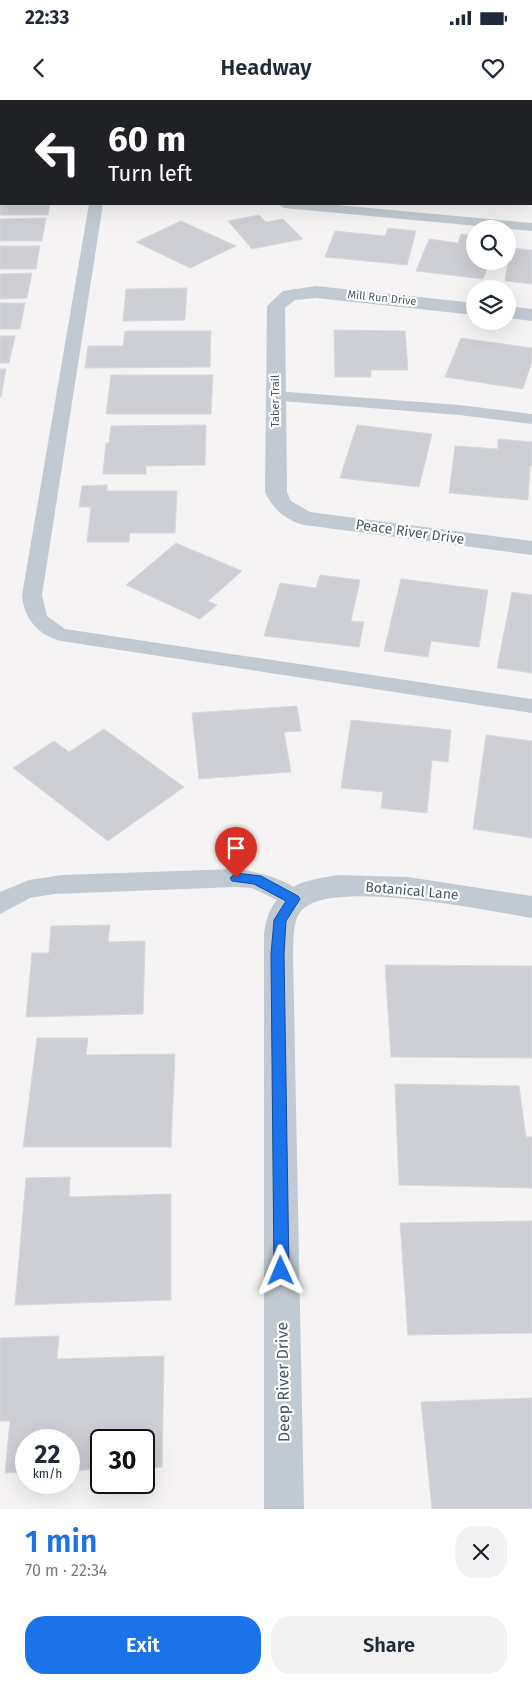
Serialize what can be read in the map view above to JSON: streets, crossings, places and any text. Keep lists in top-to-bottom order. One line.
{"streets":{"street":["Mill Run Drive","Taber Trail","Peace River Drive","Botanical Lane","Deep River Drive"]},"crossings":[["Mill Run Drive","Taber Trail"],["Taber Trail","Peace River Drive"],["Botanical Lane","Deep River Drive"]],"page":{"status":"22:33","header":"Headway","turn":["60 m","Turn left"],"speed":"22 km/h","limit":"30","heading":["1 min","70 m · 22:34"],"buttons":["Exit","Share"]}}
